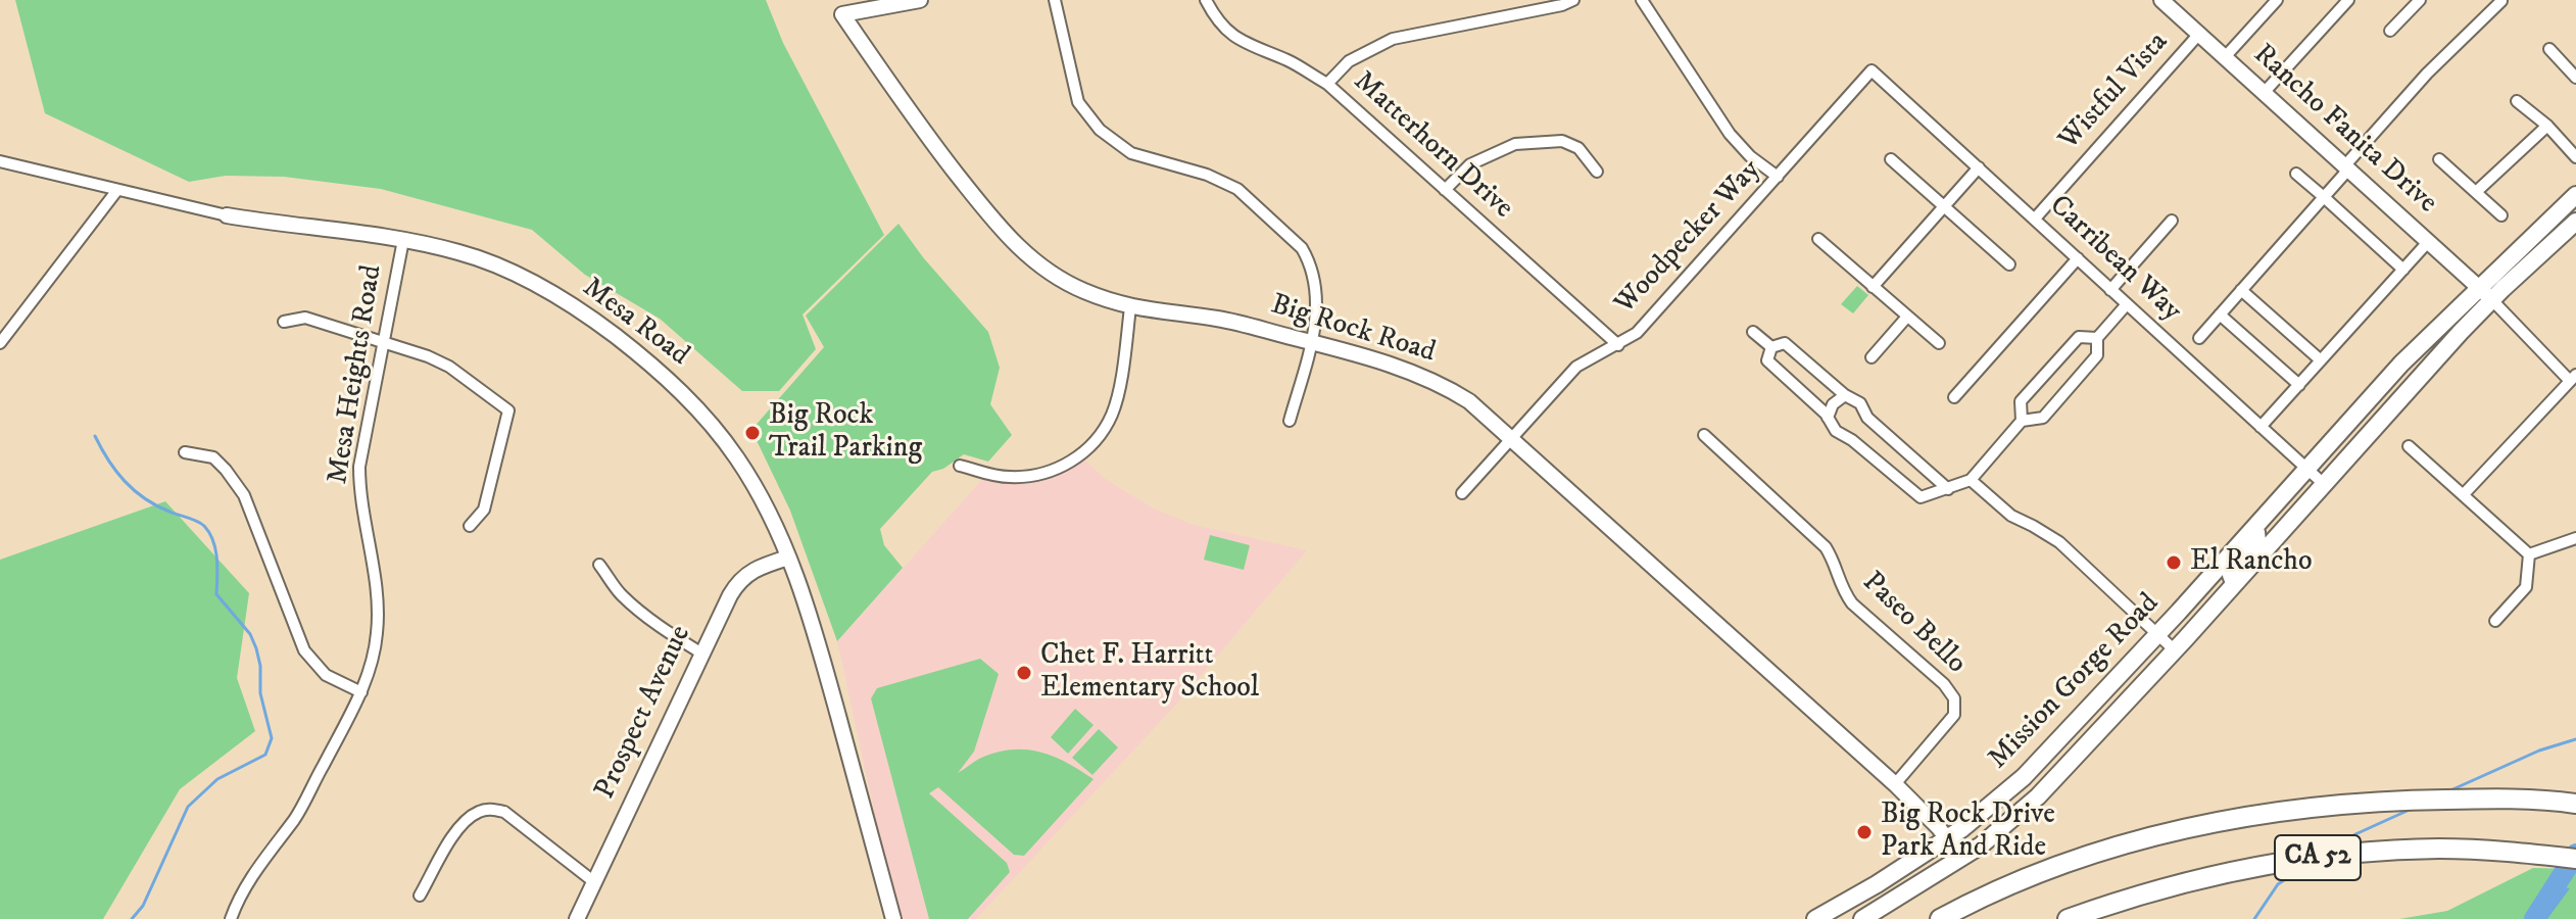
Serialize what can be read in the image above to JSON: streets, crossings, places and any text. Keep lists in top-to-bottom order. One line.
{"streets":{"highway":["CA 52"],"main road":["Mission Gorge Road"],"street":["Wistful Vista","Rancho Fanita Drive","Matterhorn Drive","Woodpecker Way","Carribean Way","Mesa Road","Big Rock Road","Mesa Heights Road","Paseo Bello","Prospect Avenue"]},"crossings":[["Wistful Vista","Rancho Fanita Drive"],["Wistful Vista","Carribean Way"],["Rancho Fanita Drive","Mission Gorge Road"],["Matterhorn Drive","Woodpecker Way"],["Woodpecker Way","Carribean Way"],["Woodpecker Way","Big Rock Road"],["Carribean Way","Mission Gorge Road"],["Mesa Road","Mesa Heights Road"],["Mesa Road","Prospect Avenue"],["Big Rock Road","Paseo Bello"],["Big Rock Road","Mission Gorge Road"]],"places":["Big Rock Trail Parking","El Rancho","Chet F. Harritt Elementary School","Big Rock Drive Park And Ride"]}
